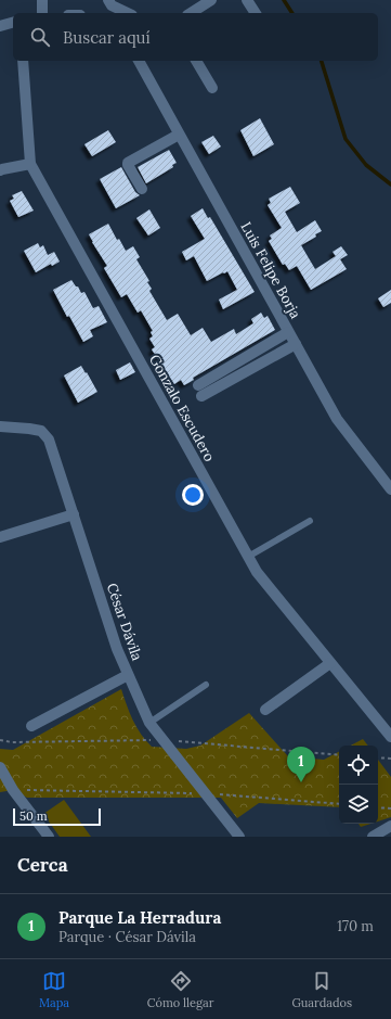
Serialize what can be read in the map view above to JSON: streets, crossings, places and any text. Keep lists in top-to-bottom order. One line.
{"streets":{"street":["Luis Felipe Borja","Gonzalo Escudero","César Dávila"]},"scale_bar":"50 m","page":{"search":"Buscar aquí","pins":"1","scale":"50 m","heading":"Cerca","list":[{"mark":"1","name":"Parque La Herradura","note":"Parque · César Dávila","value":"170 m"}],"nav":["Mapa","Cómo llegar","Guardados"]}}
